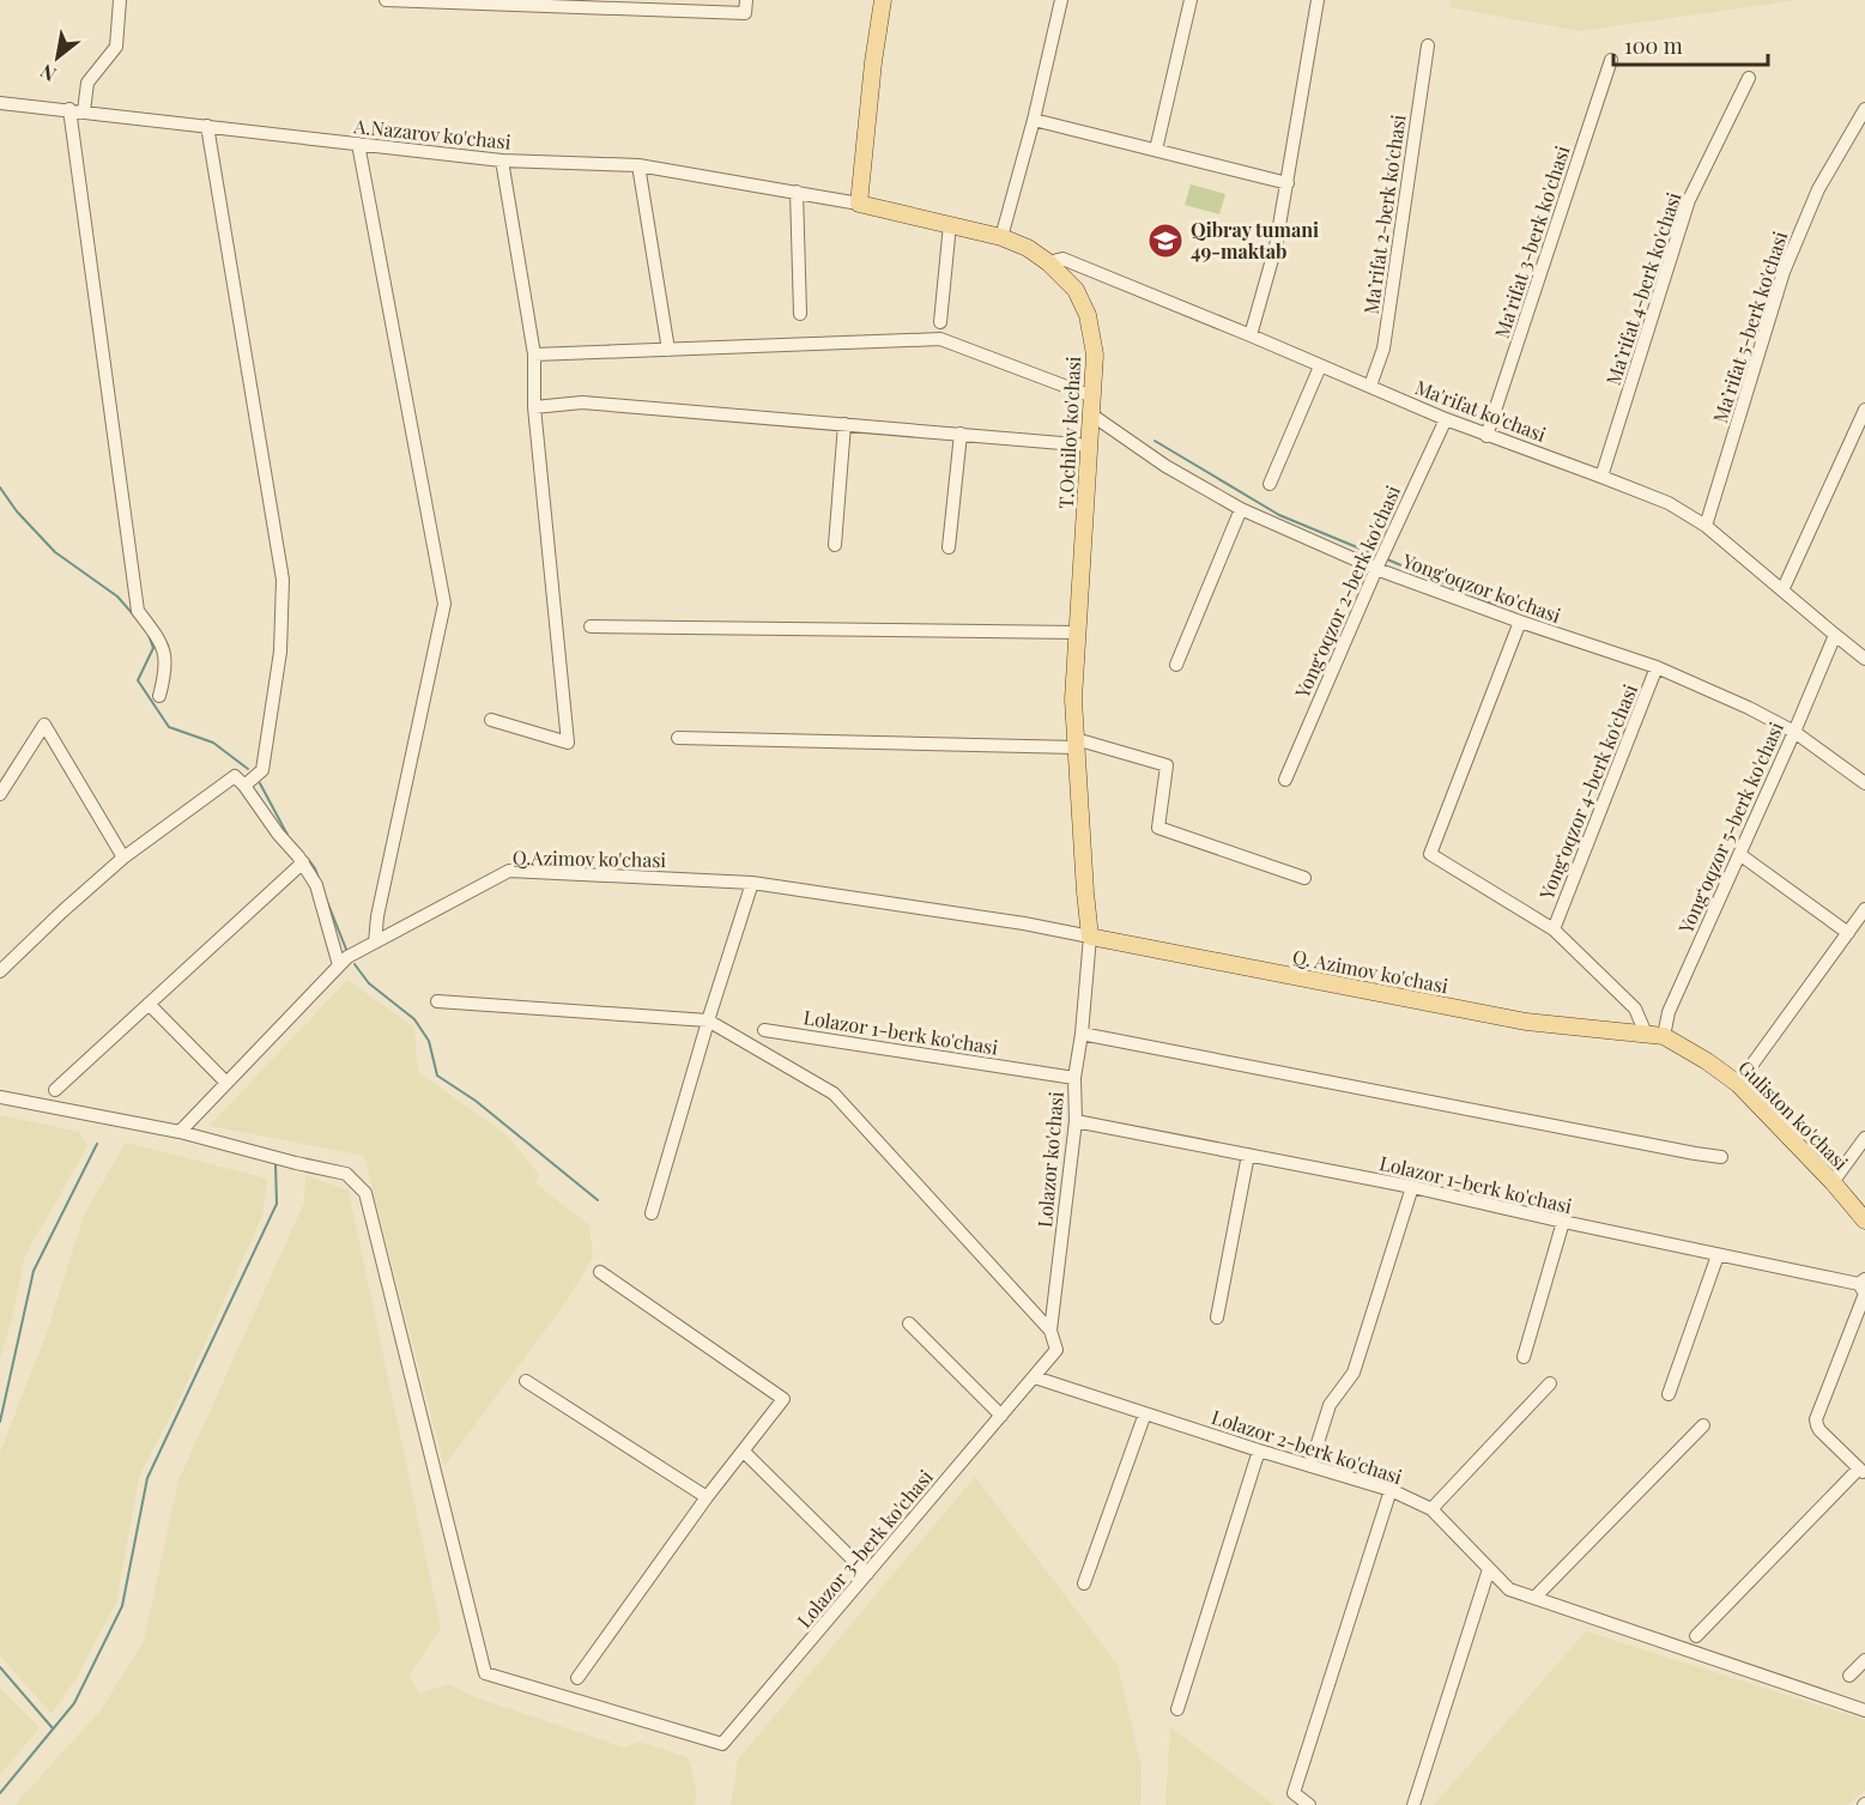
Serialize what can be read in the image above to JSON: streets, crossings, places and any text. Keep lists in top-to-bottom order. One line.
{"streets":{"main road":["T.Ochilov ko'chasi","Q. Azimov ko'chasi","Guliston ko'chasi"],"street":["A.Nazarov ko'chasi","Ma’rifat 2-berk ko'chasi","Ma’rifat 3-berk ko'chasi","Ma’rifat 4-berk ko'chasi","Ma’rifat 5-berk ko'chasi","Ma'rifat ko'chasi","Yong'oqzor ko'chasi","Yong‘oqzor 2-berk ko'chasi","Yong‘oqzor 4-berk ko'chasi","Yong‘oqzor 5-berk ko'chasi","Q.Azimov ko'chasi","Lolazor 1-berk ko'chasi","Lolazor ko'chasi","Lolazor 2-berk ko'chasi","Lolazor 3-berk ko'chasi"]},"crossings":[["A.Nazarov ko'chasi","T.Ochilov ko'chasi"],["Ma’rifat 2-berk ko'chasi","Ma'rifat ko'chasi"],["Ma’rifat 3-berk ko'chasi","Ma'rifat ko'chasi"],["Ma’rifat 4-berk ko'chasi","Ma'rifat ko'chasi"],["Ma’rifat 5-berk ko'chasi","Ma'rifat ko'chasi"],["Ma'rifat ko'chasi","T.Ochilov ko'chasi"],["Ma'rifat ko'chasi","Yong‘oqzor 2-berk ko'chasi"],["Ma'rifat ko'chasi","Yong‘oqzor 5-berk ko'chasi"],["T.Ochilov ko'chasi","Yong'oqzor ko'chasi"],["T.Ochilov ko'chasi","Q.Azimov ko'chasi"],["T.Ochilov ko'chasi","Q. Azimov ko'chasi"],["T.Ochilov ko'chasi","Lolazor ko'chasi"],["Yong'oqzor ko'chasi","Yong‘oqzor 2-berk ko'chasi"],["Yong'oqzor ko'chasi","Yong‘oqzor 4-berk ko'chasi"],["Yong'oqzor ko'chasi","Yong‘oqzor 5-berk ko'chasi"],["Yong‘oqzor 5-berk ko'chasi","Guliston ko'chasi"],["Q.Azimov ko'chasi","Q. Azimov ko'chasi"],["Q.Azimov ko'chasi","Lolazor ko'chasi"],["Q.Azimov ko'chasi","Lolazor 3-berk ko'chasi"],["Q. Azimov ko'chasi","Guliston ko'chasi"],["Q. Azimov ko'chasi","Lolazor ko'chasi"],["Lolazor 1-berk ko'chasi","Lolazor ko'chasi"],["Lolazor ko'chasi","Lolazor 2-berk ko'chasi"],["Lolazor ko'chasi","Lolazor 3-berk ko'chasi"],["Lolazor 2-berk ko'chasi","Lolazor 3-berk ko'chasi"]],"places":{"school or university":["Qibray tumani 49-maktab"]},"scale_bar":"100 m","north":"bottom left"}
